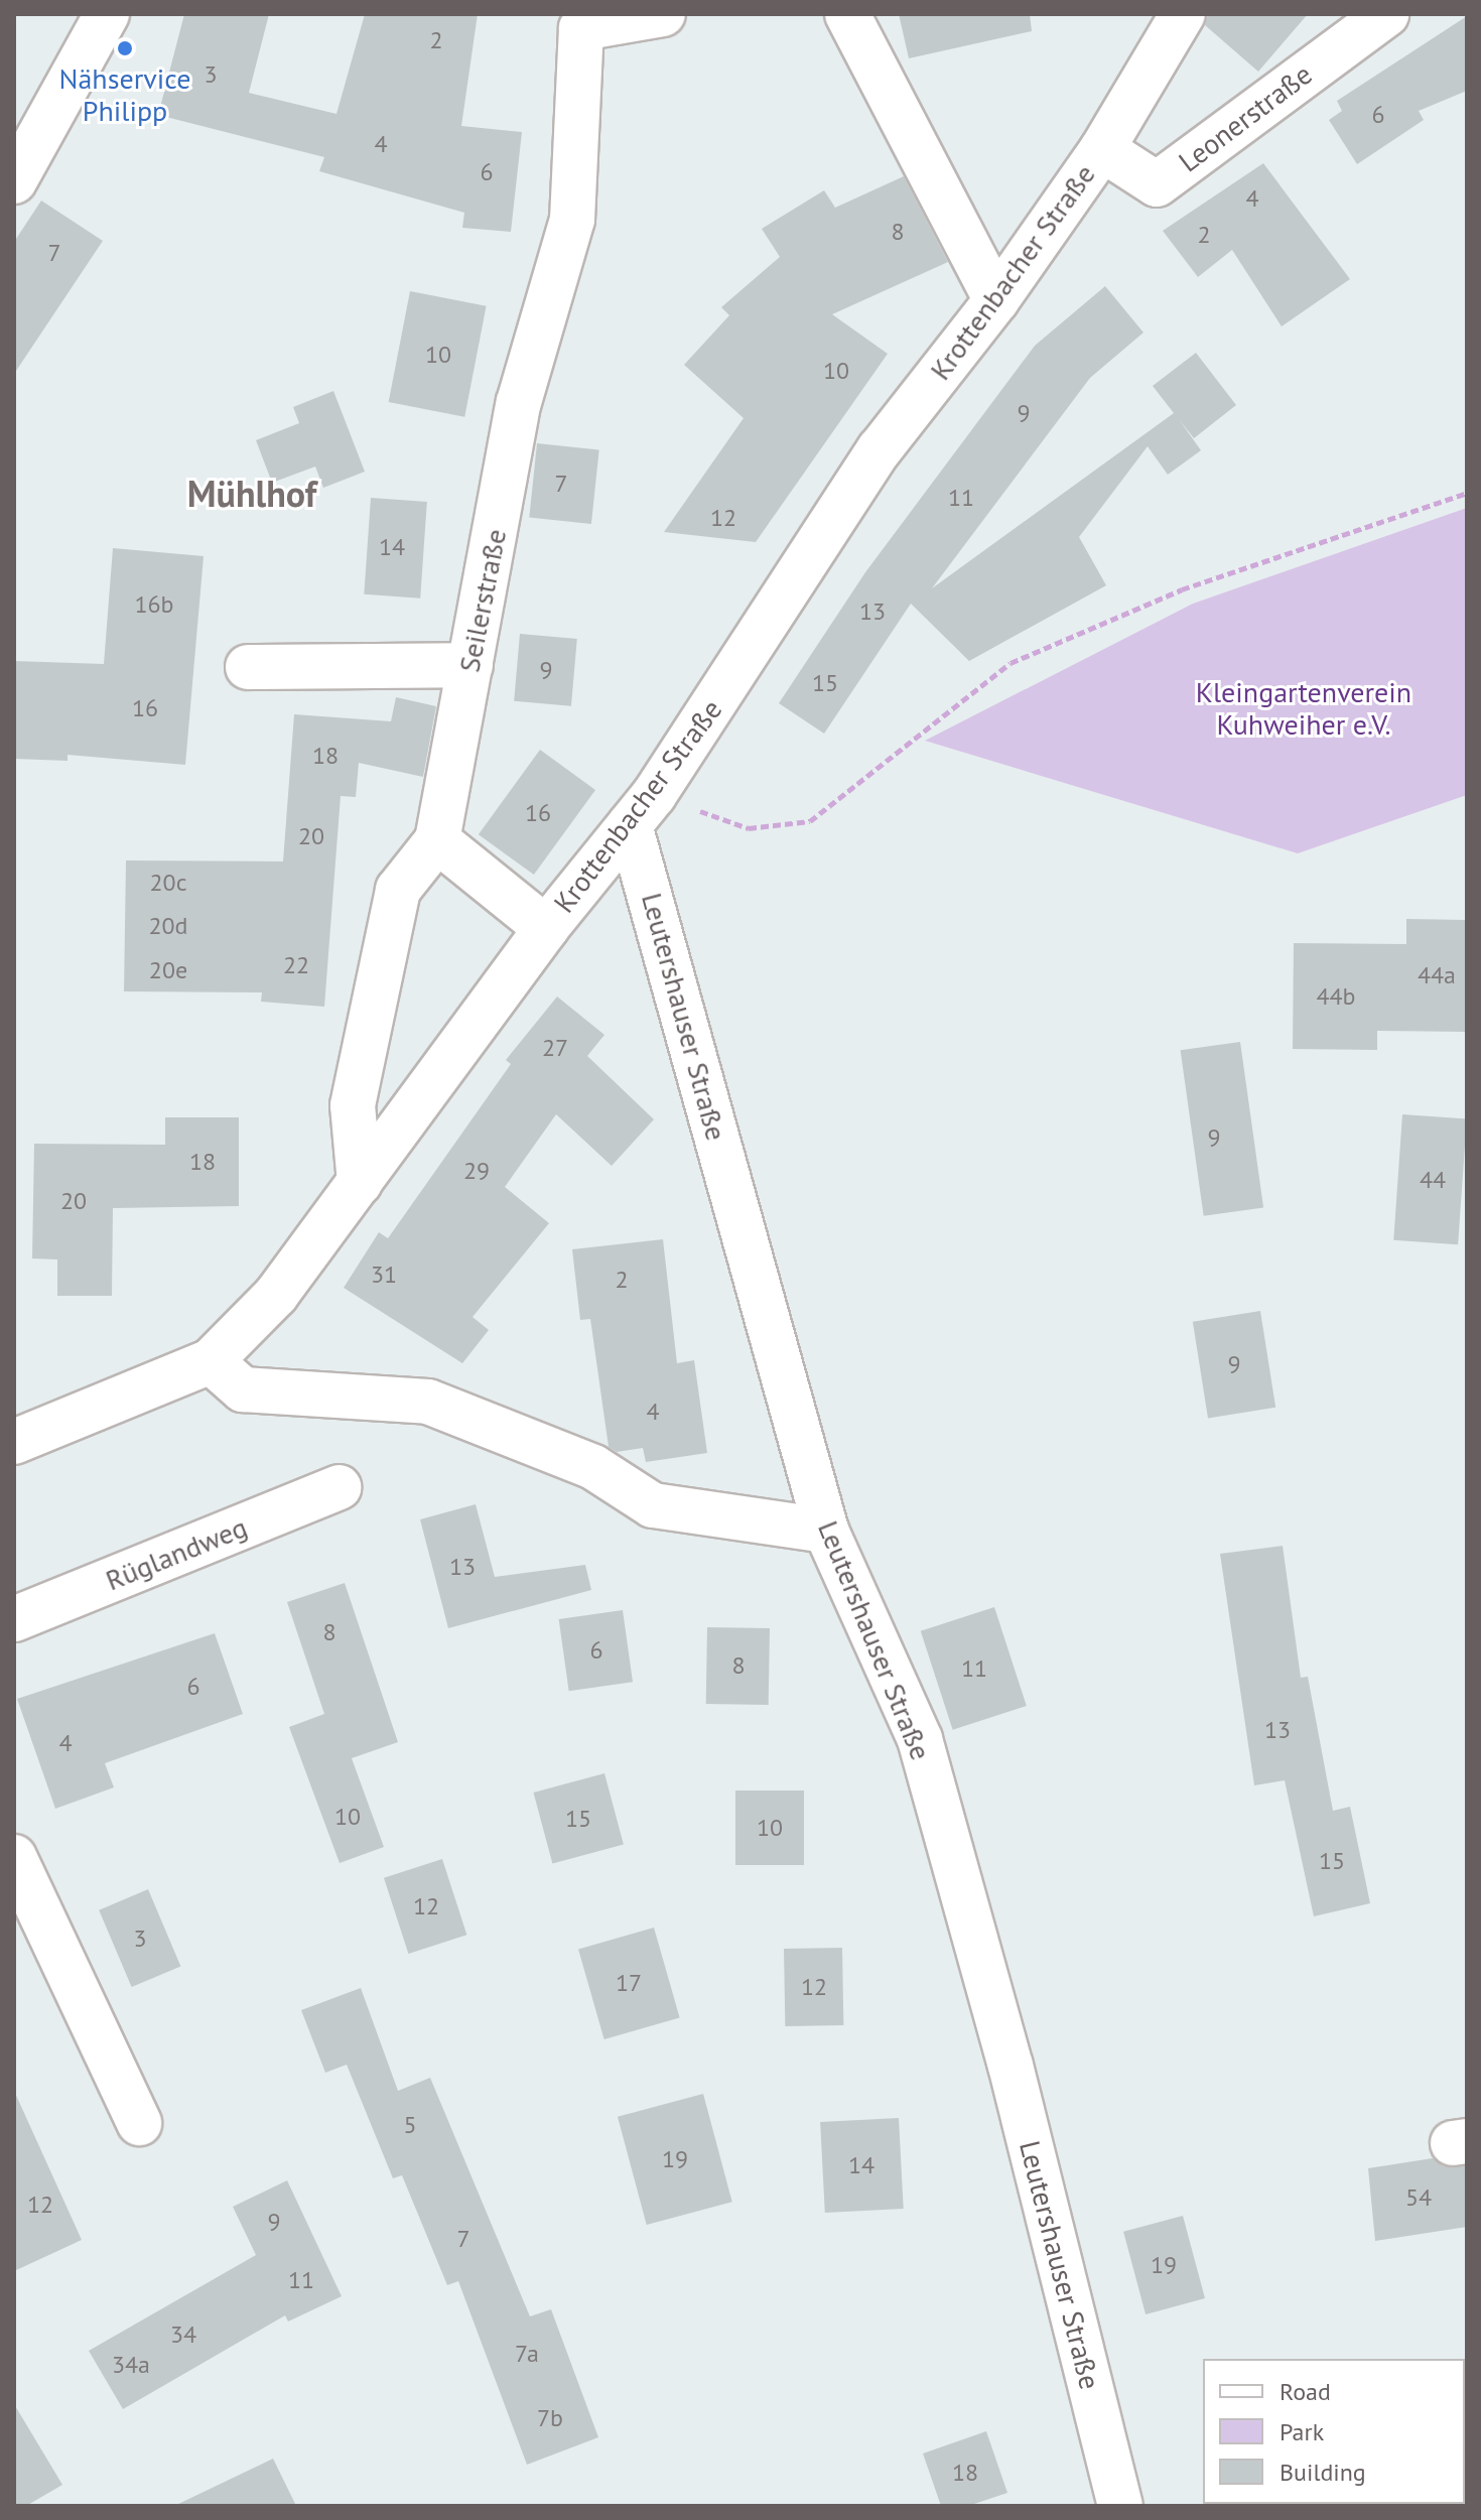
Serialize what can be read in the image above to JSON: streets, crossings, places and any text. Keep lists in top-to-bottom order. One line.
{"streets":{"street":["Leonerstraße","Krottenbacher Straße","Seilerstraße","Leutershauser Straße","Rüglandweg"]},"crossings":[["Leonerstraße","Krottenbacher Straße"],["Krottenbacher Straße","Seilerstraße"],["Krottenbacher Straße","Leutershauser Straße"]],"districts":["Mühlhof"],"parks":["Kleingartenverein Kuhweiher e.V."],"places":["Nähservice Philipp"],"house_numbers":["2","3","6","4","6","4","8","2","7","10","10","9","7","11","12","14","16b","13","9","15","16","18","16","20","20c","20d","22","20e","44a","44b","27","9","18","29","44","20","31","2","9","4","13","8","6","8","11","6","13","4","10","15","10","15","12","3","17","12","5","19","14","54","12","9","7","19","11","34","7a","34a","7b","18"],"legend":["Road","Park","Building"]}
